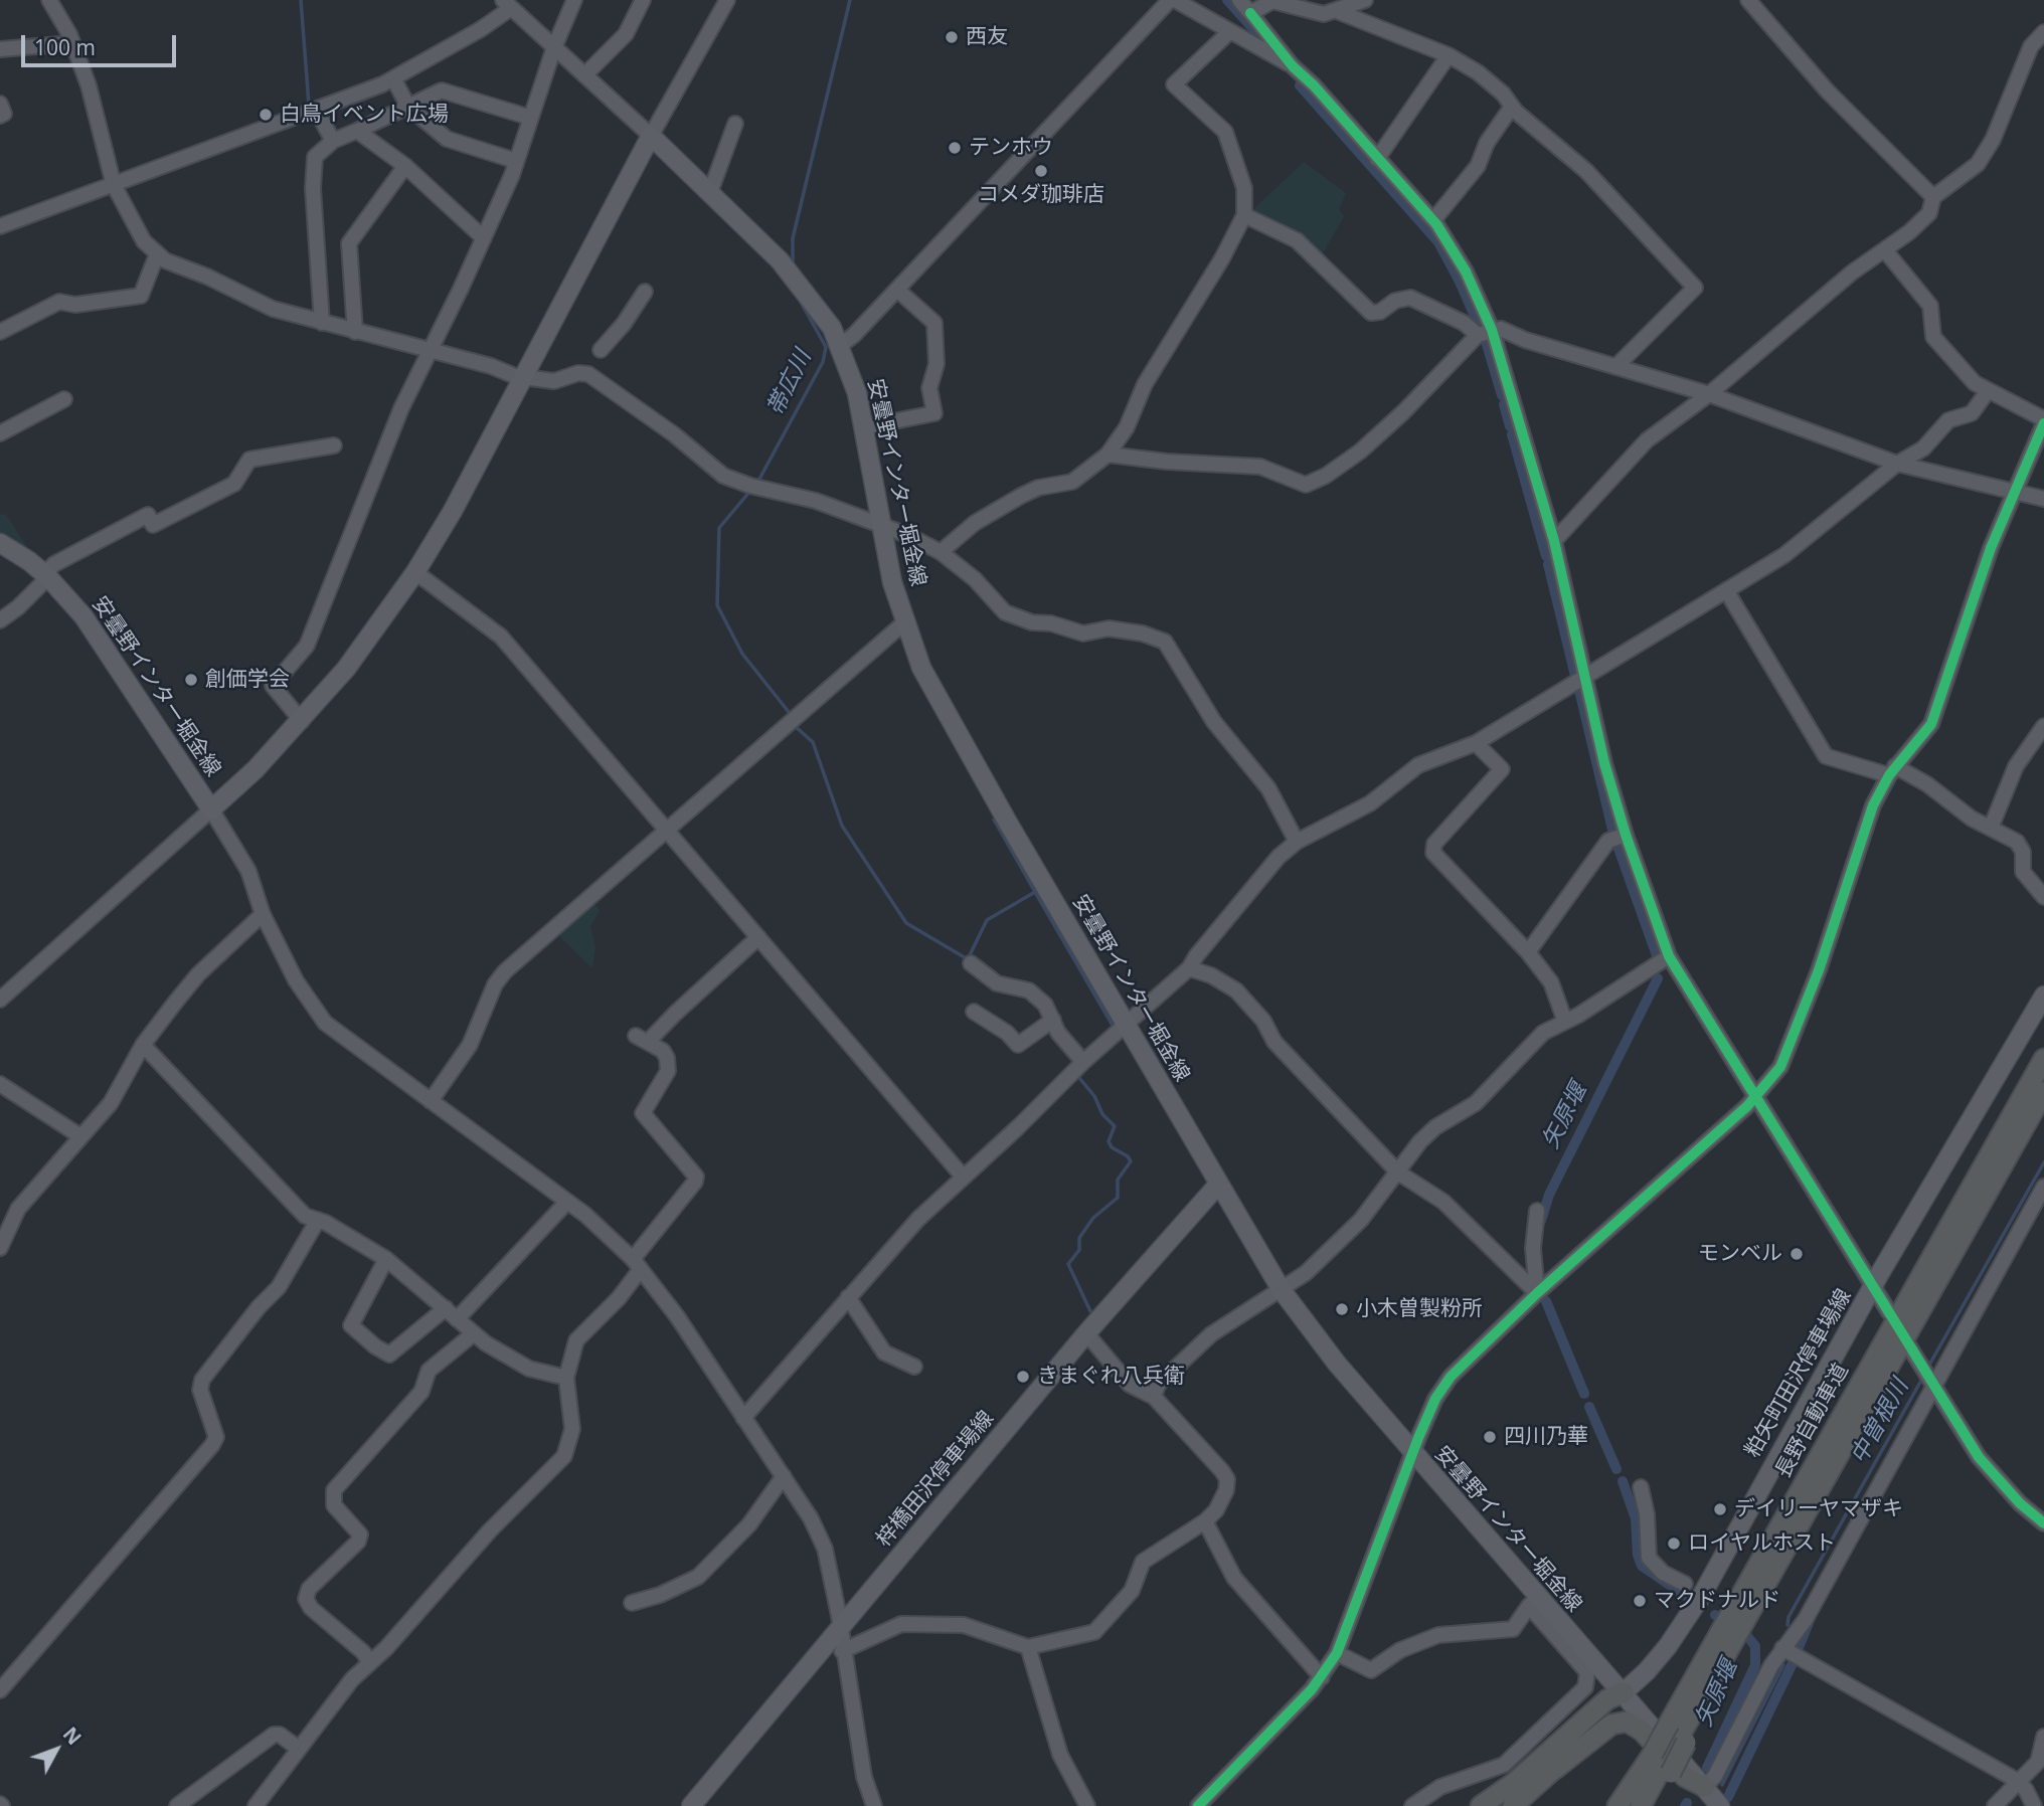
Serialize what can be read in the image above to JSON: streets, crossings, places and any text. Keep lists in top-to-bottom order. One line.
{"streets":{"highway":["長野自動車道"],"main road":["安曇野インター堀金線","粕矢町田沢停車場線","梓橋田沢停車場線"]},"crossings":[["安曇野インター堀金線","粕矢町田沢停車場線"],["安曇野インター堀金線","梓橋田沢停車場線"]],"water":["帯広川","矢原堰","中曽根川"],"places":["西友","白鳥イベント広場","テンホウ","コメダ珈琲店","創価学会","モンベル","小木曽製粉所","きまぐれ八兵衛","四川乃華","デイリーヤマザキ","ロイヤルホスト","マクドナルド"],"scale_bar":"100 m","north":"top right"}
